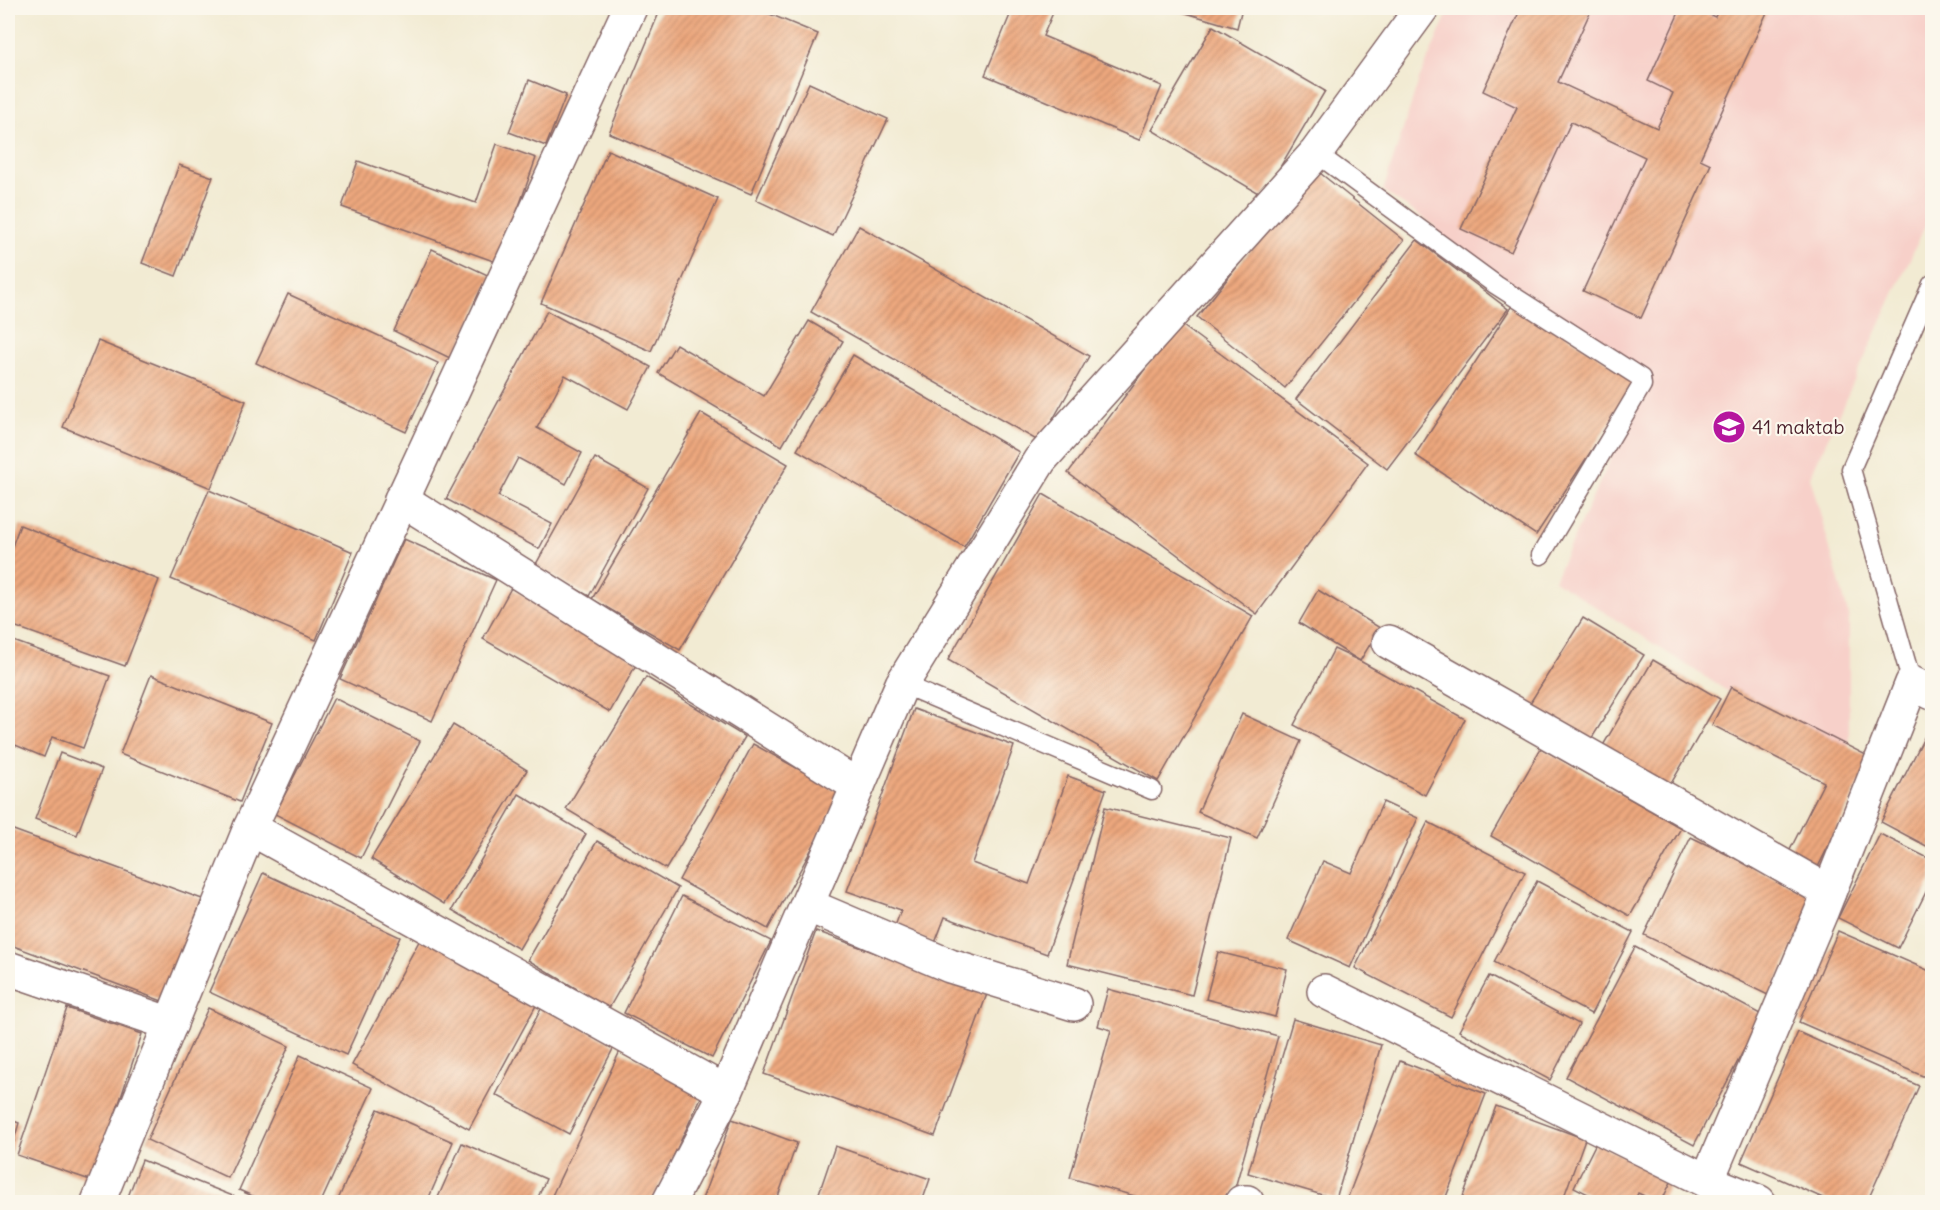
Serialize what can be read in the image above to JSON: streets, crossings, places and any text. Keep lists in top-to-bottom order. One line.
{"places":{"school or university":["41 maktab"]}}
